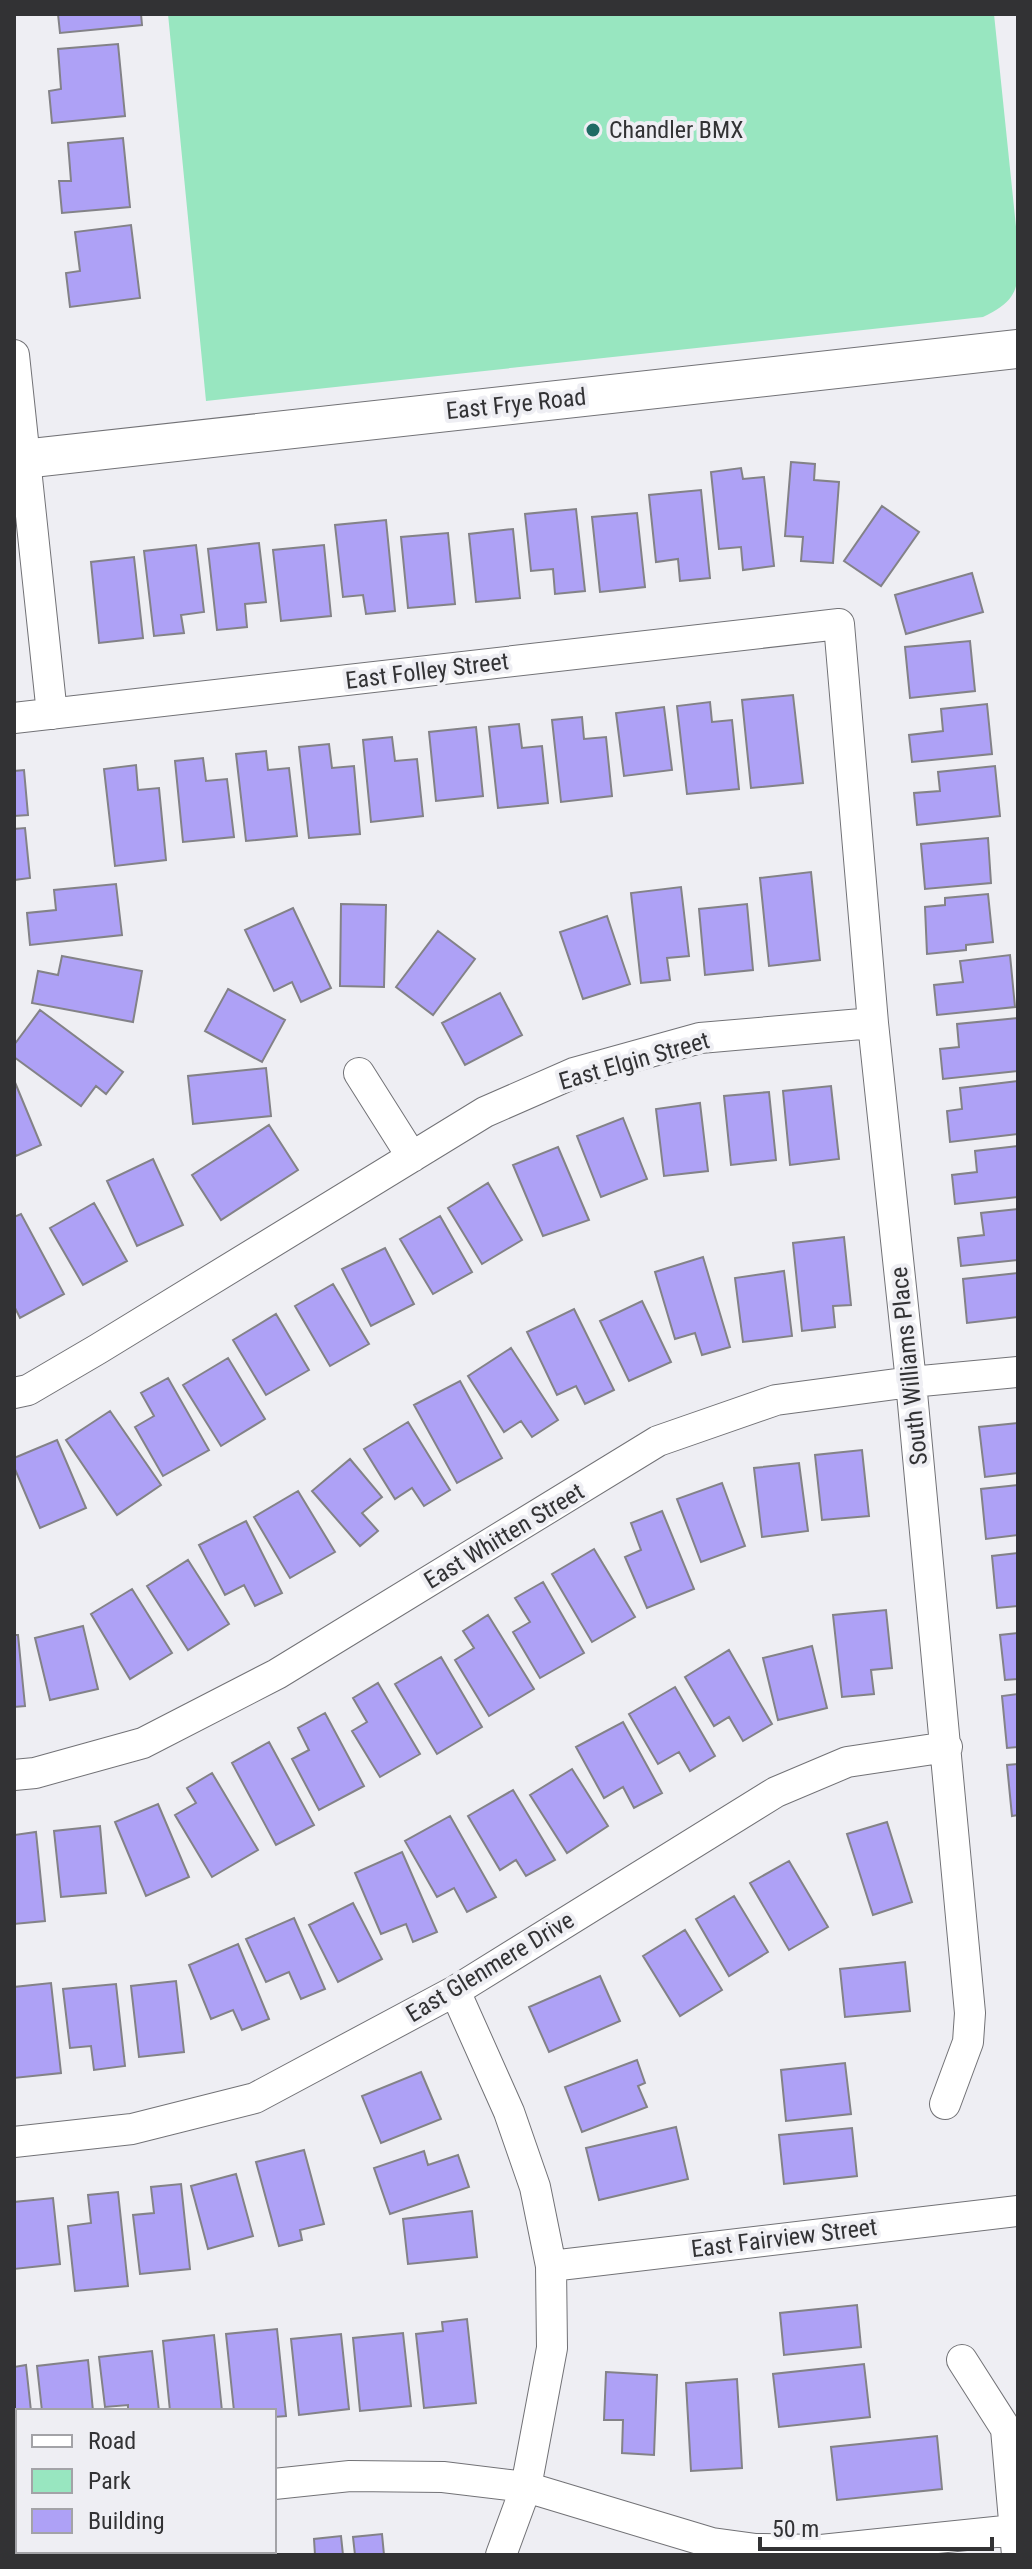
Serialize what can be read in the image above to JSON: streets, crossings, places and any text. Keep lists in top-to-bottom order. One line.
{"streets":{"street":["East Frye Road","East Folley Street","East Elgin Street","South Williams Place","East Whitten Street","East Glenmere Drive","East Fairview Street"]},"crossings":[["East Folley Street","South Williams Place"],["East Elgin Street","South Williams Place"],["South Williams Place","East Whitten Street"],["South Williams Place","East Glenmere Drive"]],"places":["Chandler BMX"],"legend":["Road","Park","Building"],"scale_bar":"50 m"}
